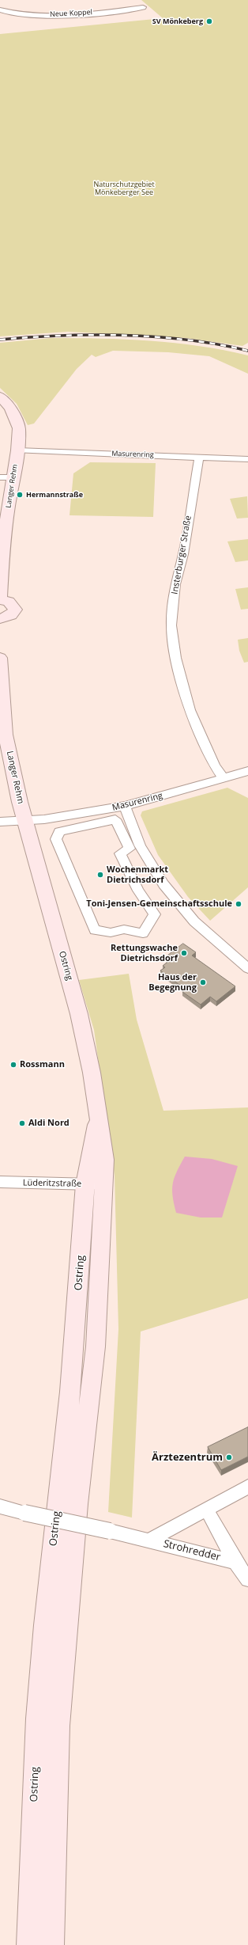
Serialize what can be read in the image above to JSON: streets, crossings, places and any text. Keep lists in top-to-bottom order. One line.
{"streets":{"street":["Neue Koppel","Masurenring","Langer Rehm","Insterburger Straße","Ostring","Lüderitzstraße","Strohredder"]},"crossings":[["Masurenring","Langer Rehm"],["Masurenring","Insterburger Straße"],["Masurenring","Ostring"],["Langer Rehm","Ostring"],["Ostring","Lüderitzstraße"]],"parks":["Naturschutzgebiet Mönkeberger See"],"places":["SV Mönkeberg","Hermannstraße","Wochenmarkt Dietrichsdorf","Toni-Jensen-Gemeinschaftsschule","Rettungswache Dietrichsdorf","Haus der Begegnung","Rossmann","Aldi Nord","Ärztezentrum"]}
